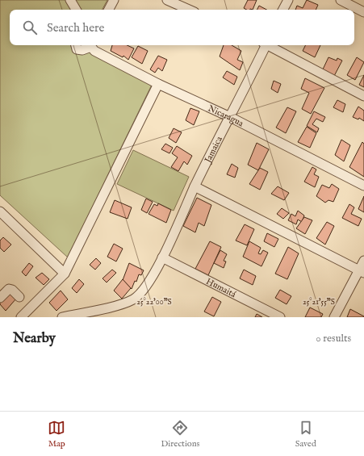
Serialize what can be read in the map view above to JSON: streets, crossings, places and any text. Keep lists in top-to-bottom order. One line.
{"streets":{"street":["Nicaragua","Jamaica","Humaitá"]},"crossings":[["Nicaragua","Jamaica"],["Jamaica","Humaitá"]],"page":{"search":"Search here","heading":["Nearby","0 results"],"nav":["Map","Directions","Saved"]},"coordinates":["25°22'00\"S","25°21'55\"S"]}
